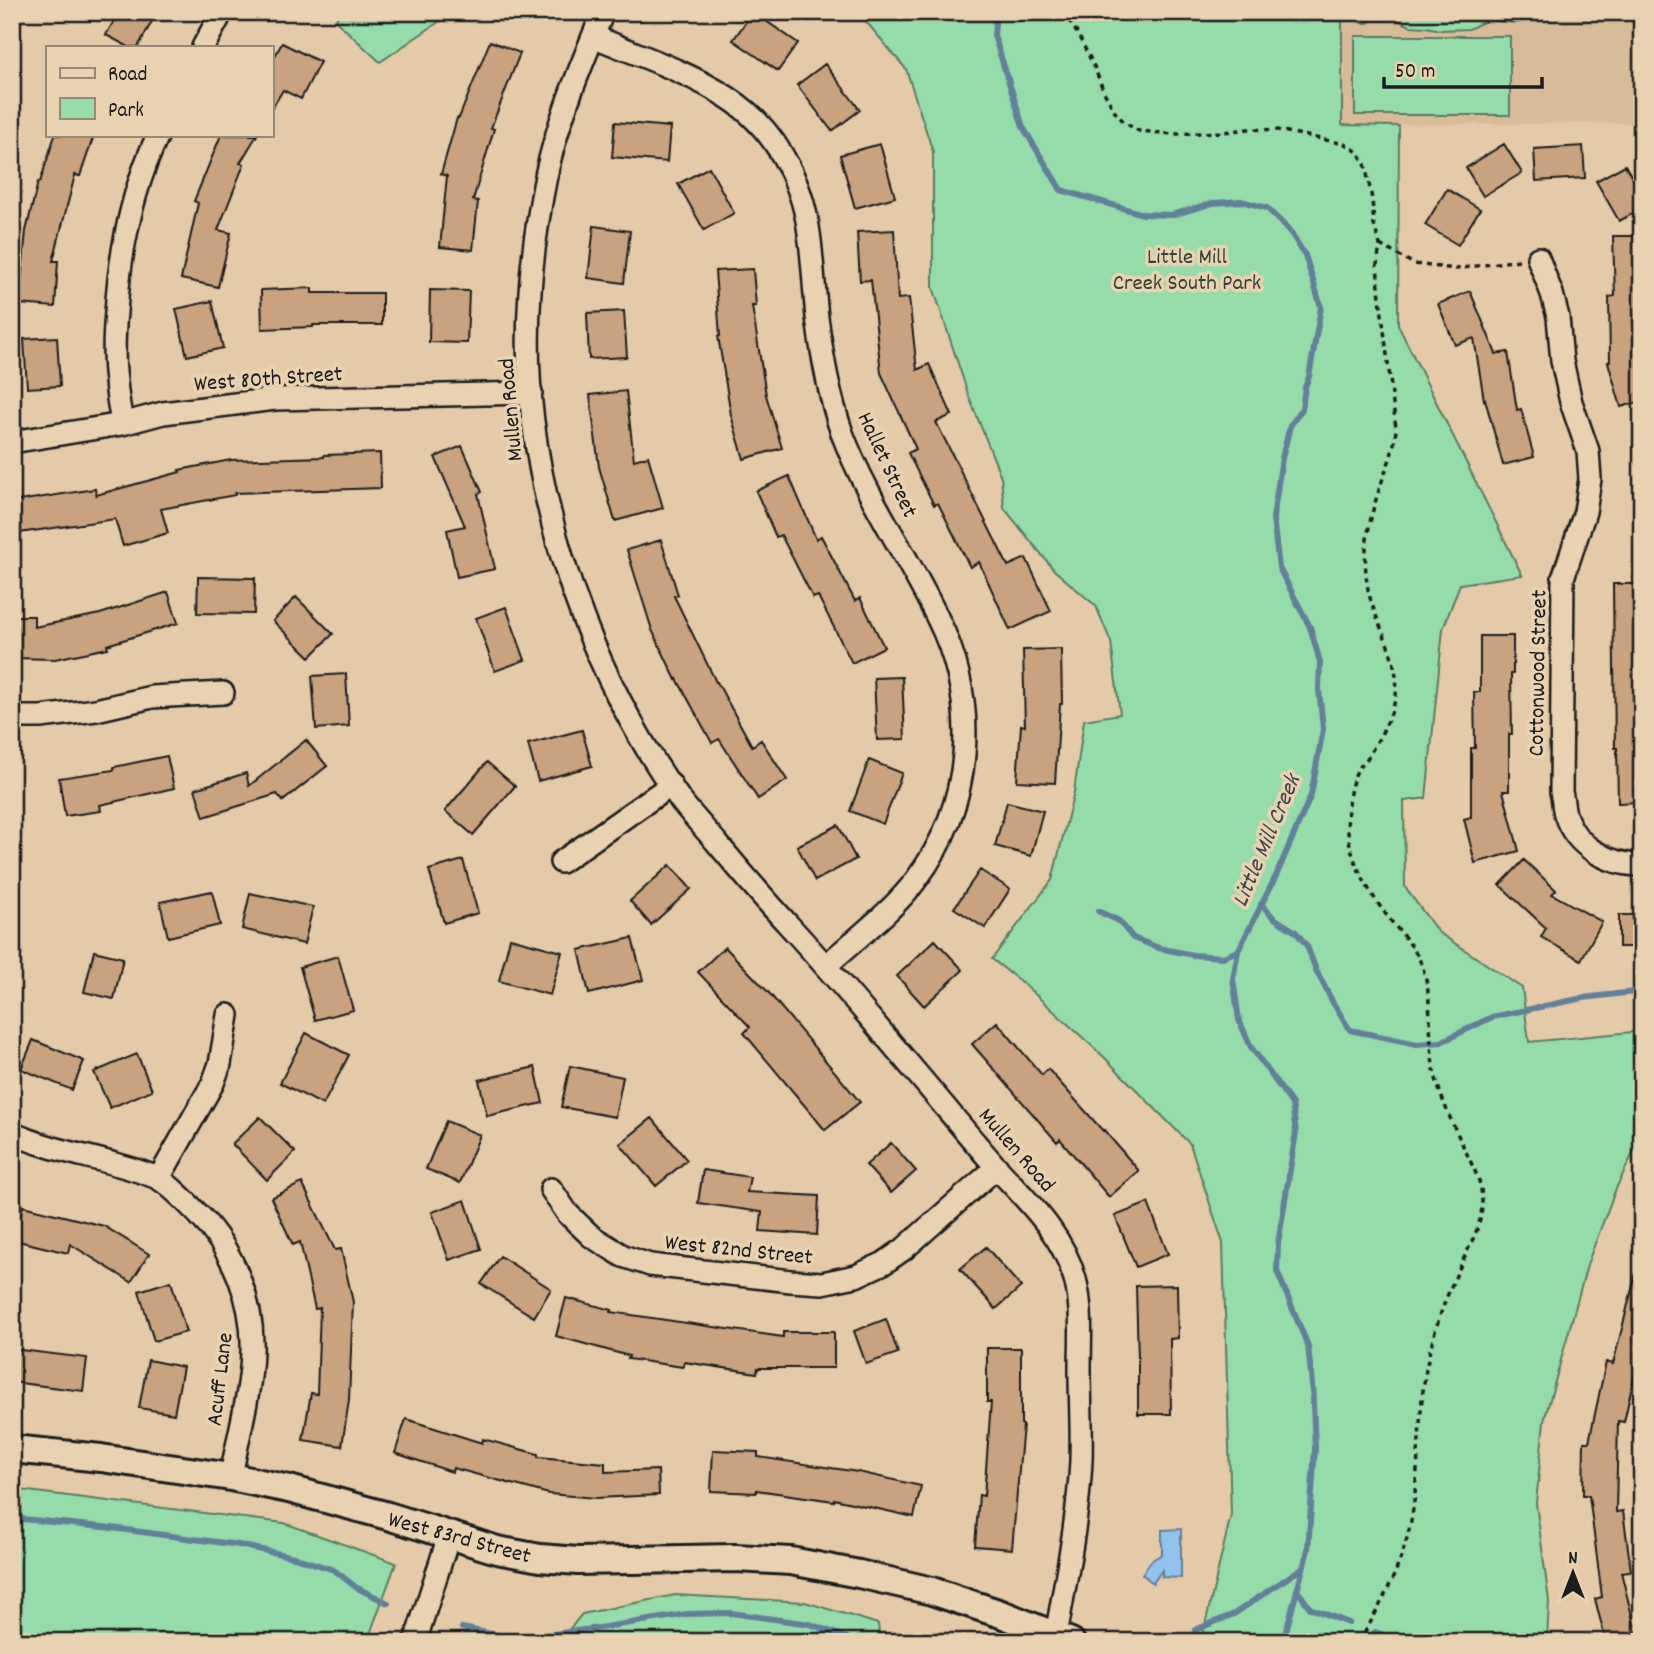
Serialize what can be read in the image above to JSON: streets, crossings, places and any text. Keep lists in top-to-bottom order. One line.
{"streets":{"street":["West 80th Street","Mullen Road","Hallet Street","Cottonwood Street","West 82nd Street","Acuff Lane","West 83rd Street"]},"crossings":[["West 80th Street","Mullen Road"],["Mullen Road","Hallet Street"],["Mullen Road","West 82nd Street"],["Mullen Road","West 83rd Street"],["Acuff Lane","West 83rd Street"]],"water":["Little Mill Creek"],"parks":["Little Mill Creek South Park"],"legend":["Road","Park"],"scale_bar":"50 m","north":"top"}
